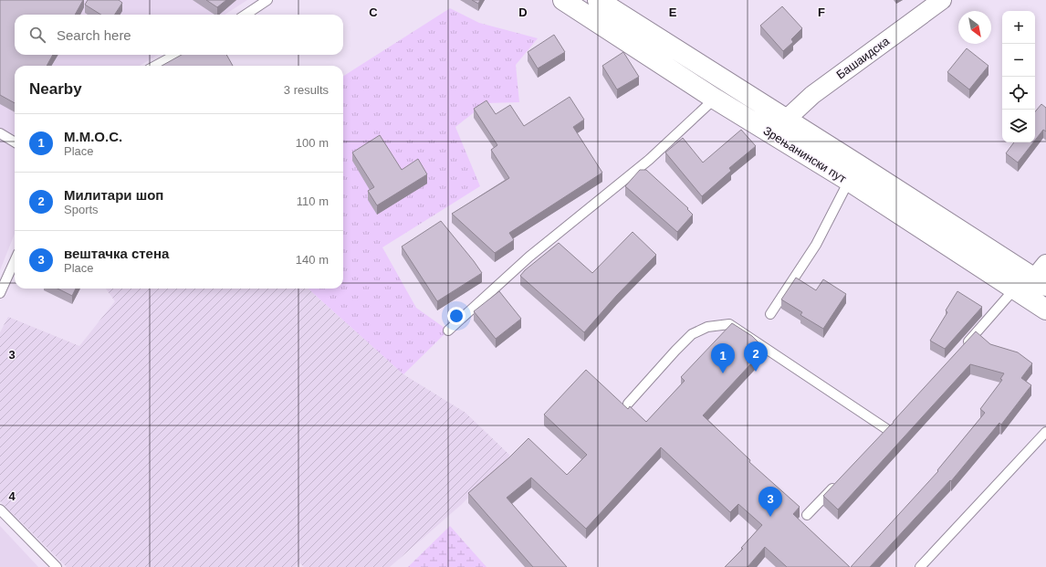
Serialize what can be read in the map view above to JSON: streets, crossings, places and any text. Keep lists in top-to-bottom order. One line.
{"streets":{"main road":["Зрењанински пут"],"street":["Башаидска"]},"crossings":[["Башаидска","Зрењанински пут"]],"north":"bottom right","page":{"map_buttons":["+","−"],"search":"Search here","heading":["Nearby","3 results"],"list":[{"mark":"1","name":"M.M.O.C.","note":"Place","value":"100 m"},{"mark":"2","name":"Милитари шоп","note":"Sports","value":"110 m"},{"mark":"3","name":"вештачка стена","note":"Place","value":"140 m"}],"pins":["2","1","3"]},"grid":{"columns":["C","D","E","F"],"rows":["3","4"]}}
